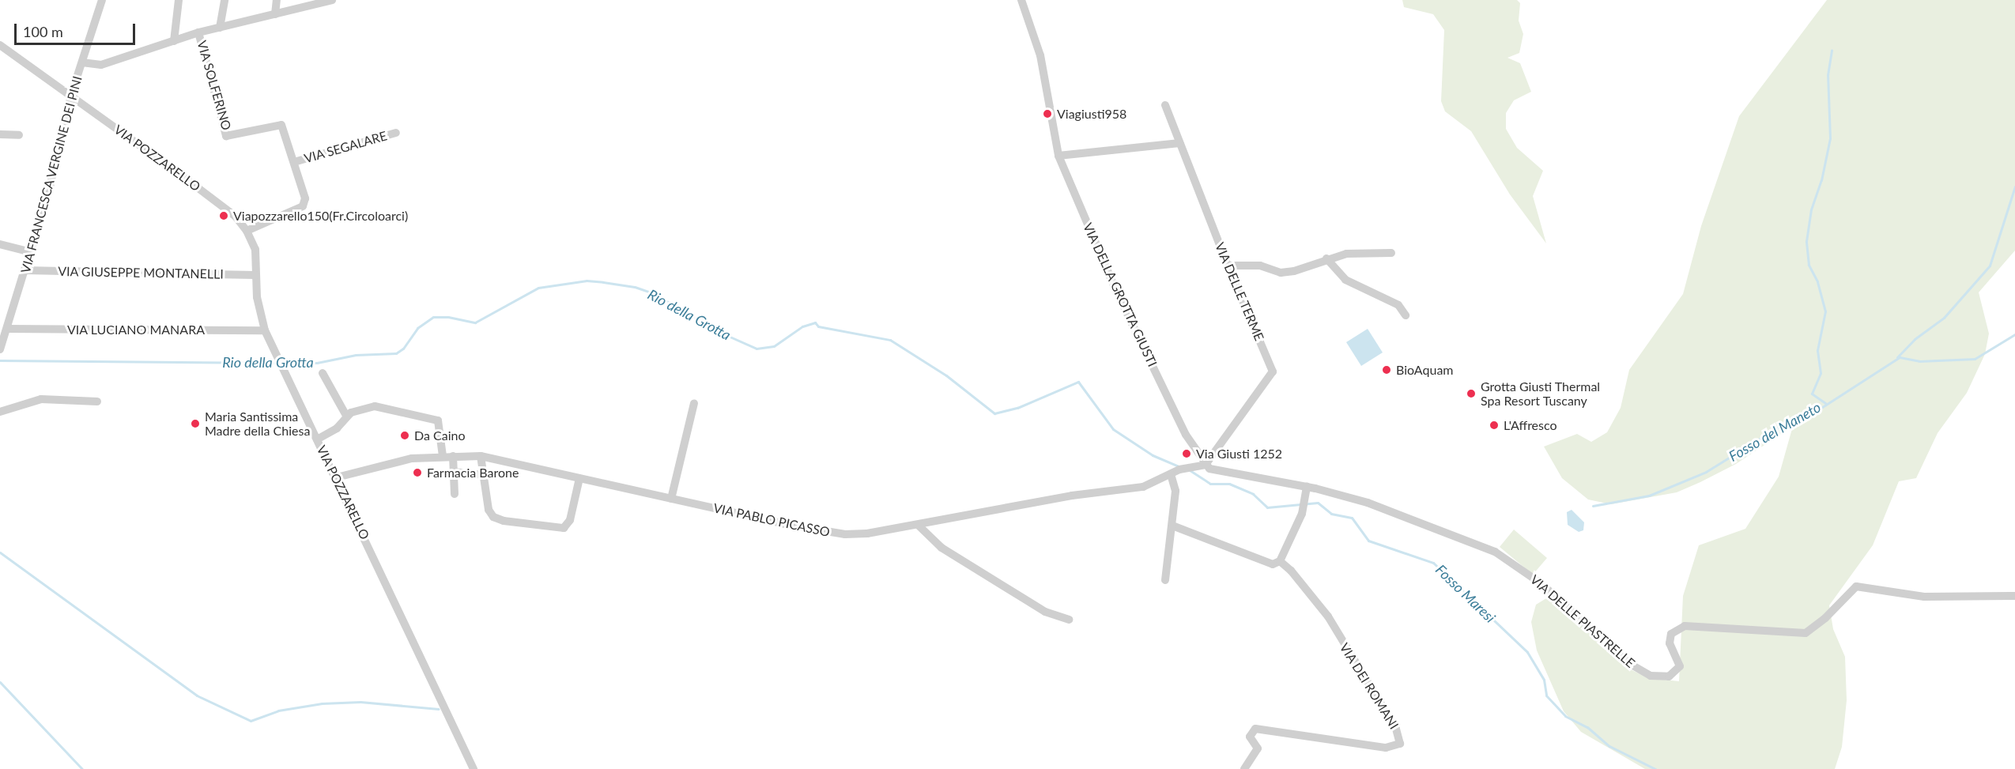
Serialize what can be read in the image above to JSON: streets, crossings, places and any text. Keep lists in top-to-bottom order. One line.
{"streets":{"street":["VIA SOLFERINO","VIA SEGALARE","VIA POZZARELLO","VIA FRANCESCA VERGINE DEI PINI","VIA GIUSEPPE MONTANELLI","VIA DELLE TERME","VIA DELLA GROTTA GIUSTI","VIA LUCIANO MANARA","VIA PABLO PICASSO","VIA DELLE PIASTRELLE","VIA DEI ROMANI"]},"crossings":[["VIA SOLFERINO","VIA SEGALARE"],["VIA SOLFERINO","VIA POZZARELLO"],["VIA POZZARELLO","VIA FRANCESCA VERGINE DEI PINI"],["VIA POZZARELLO","VIA GIUSEPPE MONTANELLI"],["VIA POZZARELLO","VIA LUCIANO MANARA"],["VIA POZZARELLO","VIA PABLO PICASSO"],["VIA FRANCESCA VERGINE DEI PINI","VIA GIUSEPPE MONTANELLI"],["VIA FRANCESCA VERGINE DEI PINI","VIA LUCIANO MANARA"],["VIA DELLE TERME","VIA DELLA GROTTA GIUSTI"],["VIA DELLE TERME","VIA PABLO PICASSO"],["VIA DELLA GROTTA GIUSTI","VIA PABLO PICASSO"]],"water":["Rio della Grotta","Fosso del Maneto","Fosso Maresi"],"places":["Viagiusti958","Viapozzarello150(Fr.Circoloarci)","BioAquam","Grotta Giusti Thermal Spa Resort Tuscany","Maria Santissima Madre della Chiesa","L'Affresco","Da Caino","Via Giusti 1252","Farmacia Barone"],"scale_bar":"100 m"}
